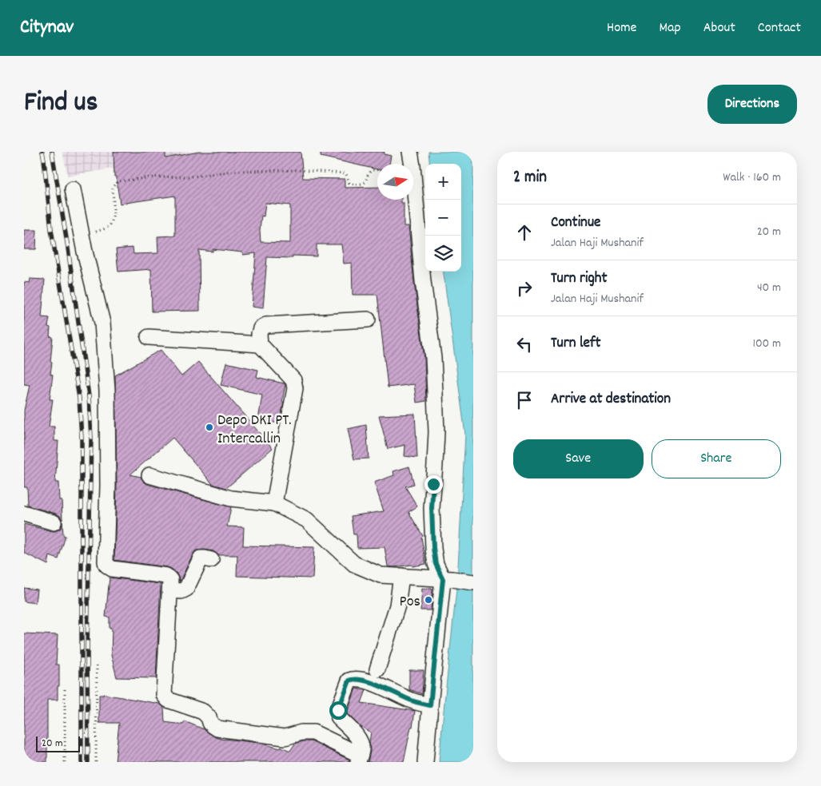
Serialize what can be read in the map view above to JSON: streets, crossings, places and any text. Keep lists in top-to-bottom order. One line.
{"places":["Depo DKI PT. Intercallin","Pos"],"scale_bar":"20 m","north":"right","page":{"header":"Citynav","nav":["Home","Map","About","Contact"],"title":"Find us","buttons":["Directions",["Save","Share"]],"heading":["2 min","Walk · 160 m"],"map_buttons":["+","−"],"list":[["Continue","Jalan Haji Mushanif","20 m"],["Turn right","Jalan Haji Mushanif","40 m"],["Turn left","100 m"],"Arrive at destination"],"scale":"20 m"}}
